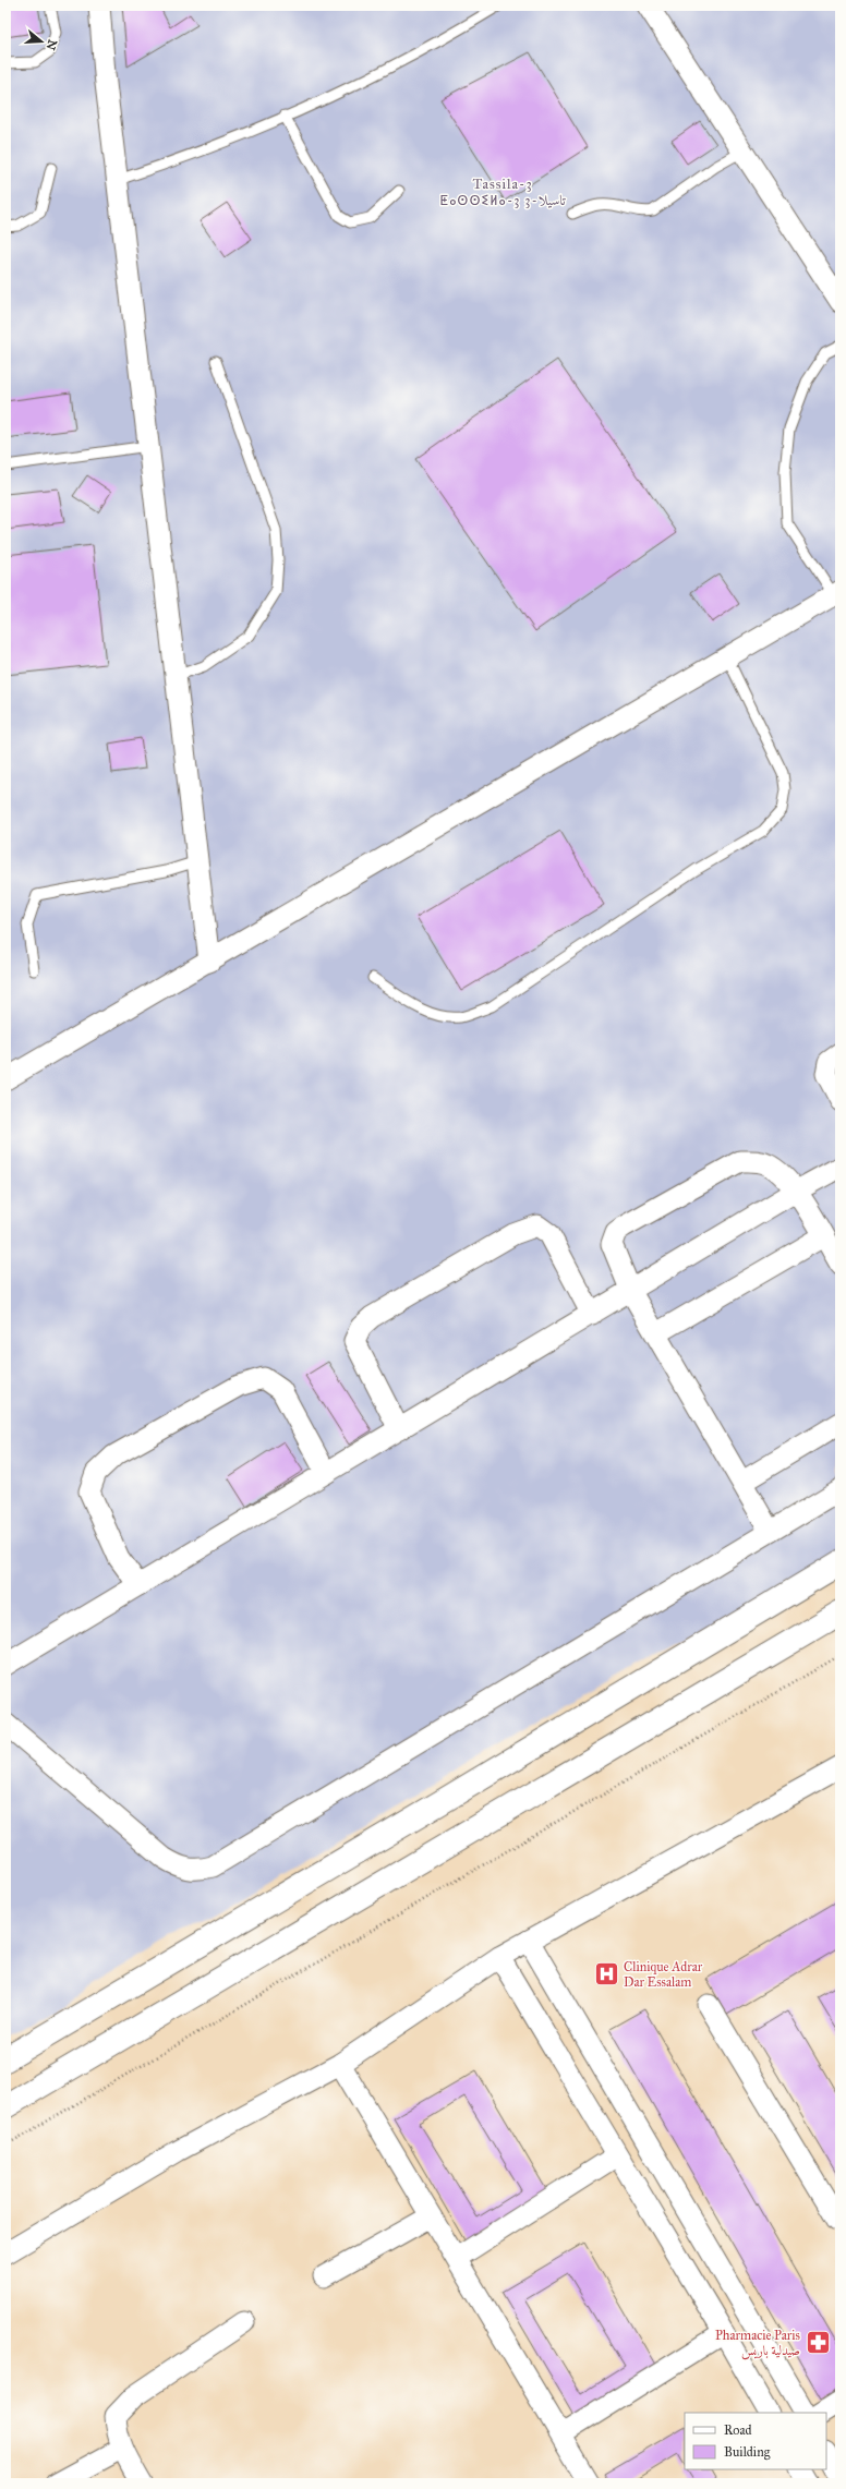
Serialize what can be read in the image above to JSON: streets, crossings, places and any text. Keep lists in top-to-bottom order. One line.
{"districts":["Tassila-3 ⵟⴰⵙⵙⵉⵍⴰ-3 3-تاسيلا"],"places":{"hospital":["Clinique Adrar Dar Essalam"],"pharmacy":["Pharmacie Paris صيدلية باريس"]},"legend":["Road","Building"],"north":"right"}
